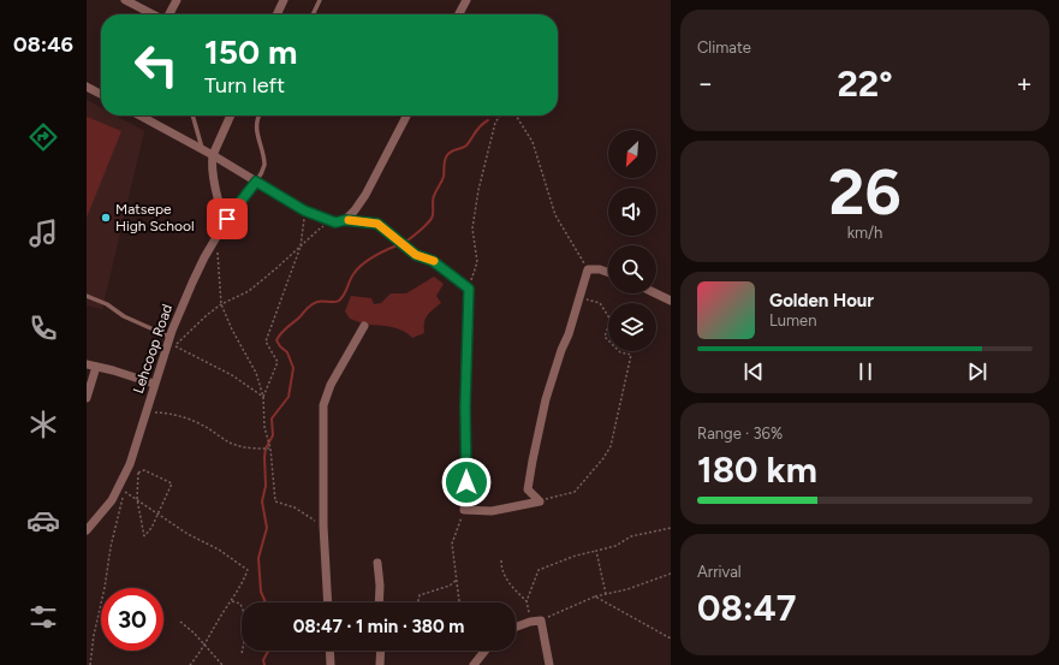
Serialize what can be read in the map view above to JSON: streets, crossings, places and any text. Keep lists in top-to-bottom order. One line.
{"streets":{"street":["Lehcoop Road"]},"places":["Matsepe High School"],"north":"bottom left","page":{"tabs":"08:46","tile":["Climate",["26","km/h"],["Range · 36%","180 km"],["Arrival","08:47"]],"turn":["150 m","Turn left"],"heat":["−","22°","+"],"song":["Golden Hour","Lumen"],"limit":"30","trip":"08:47 · 1 min · 380 m"}}
